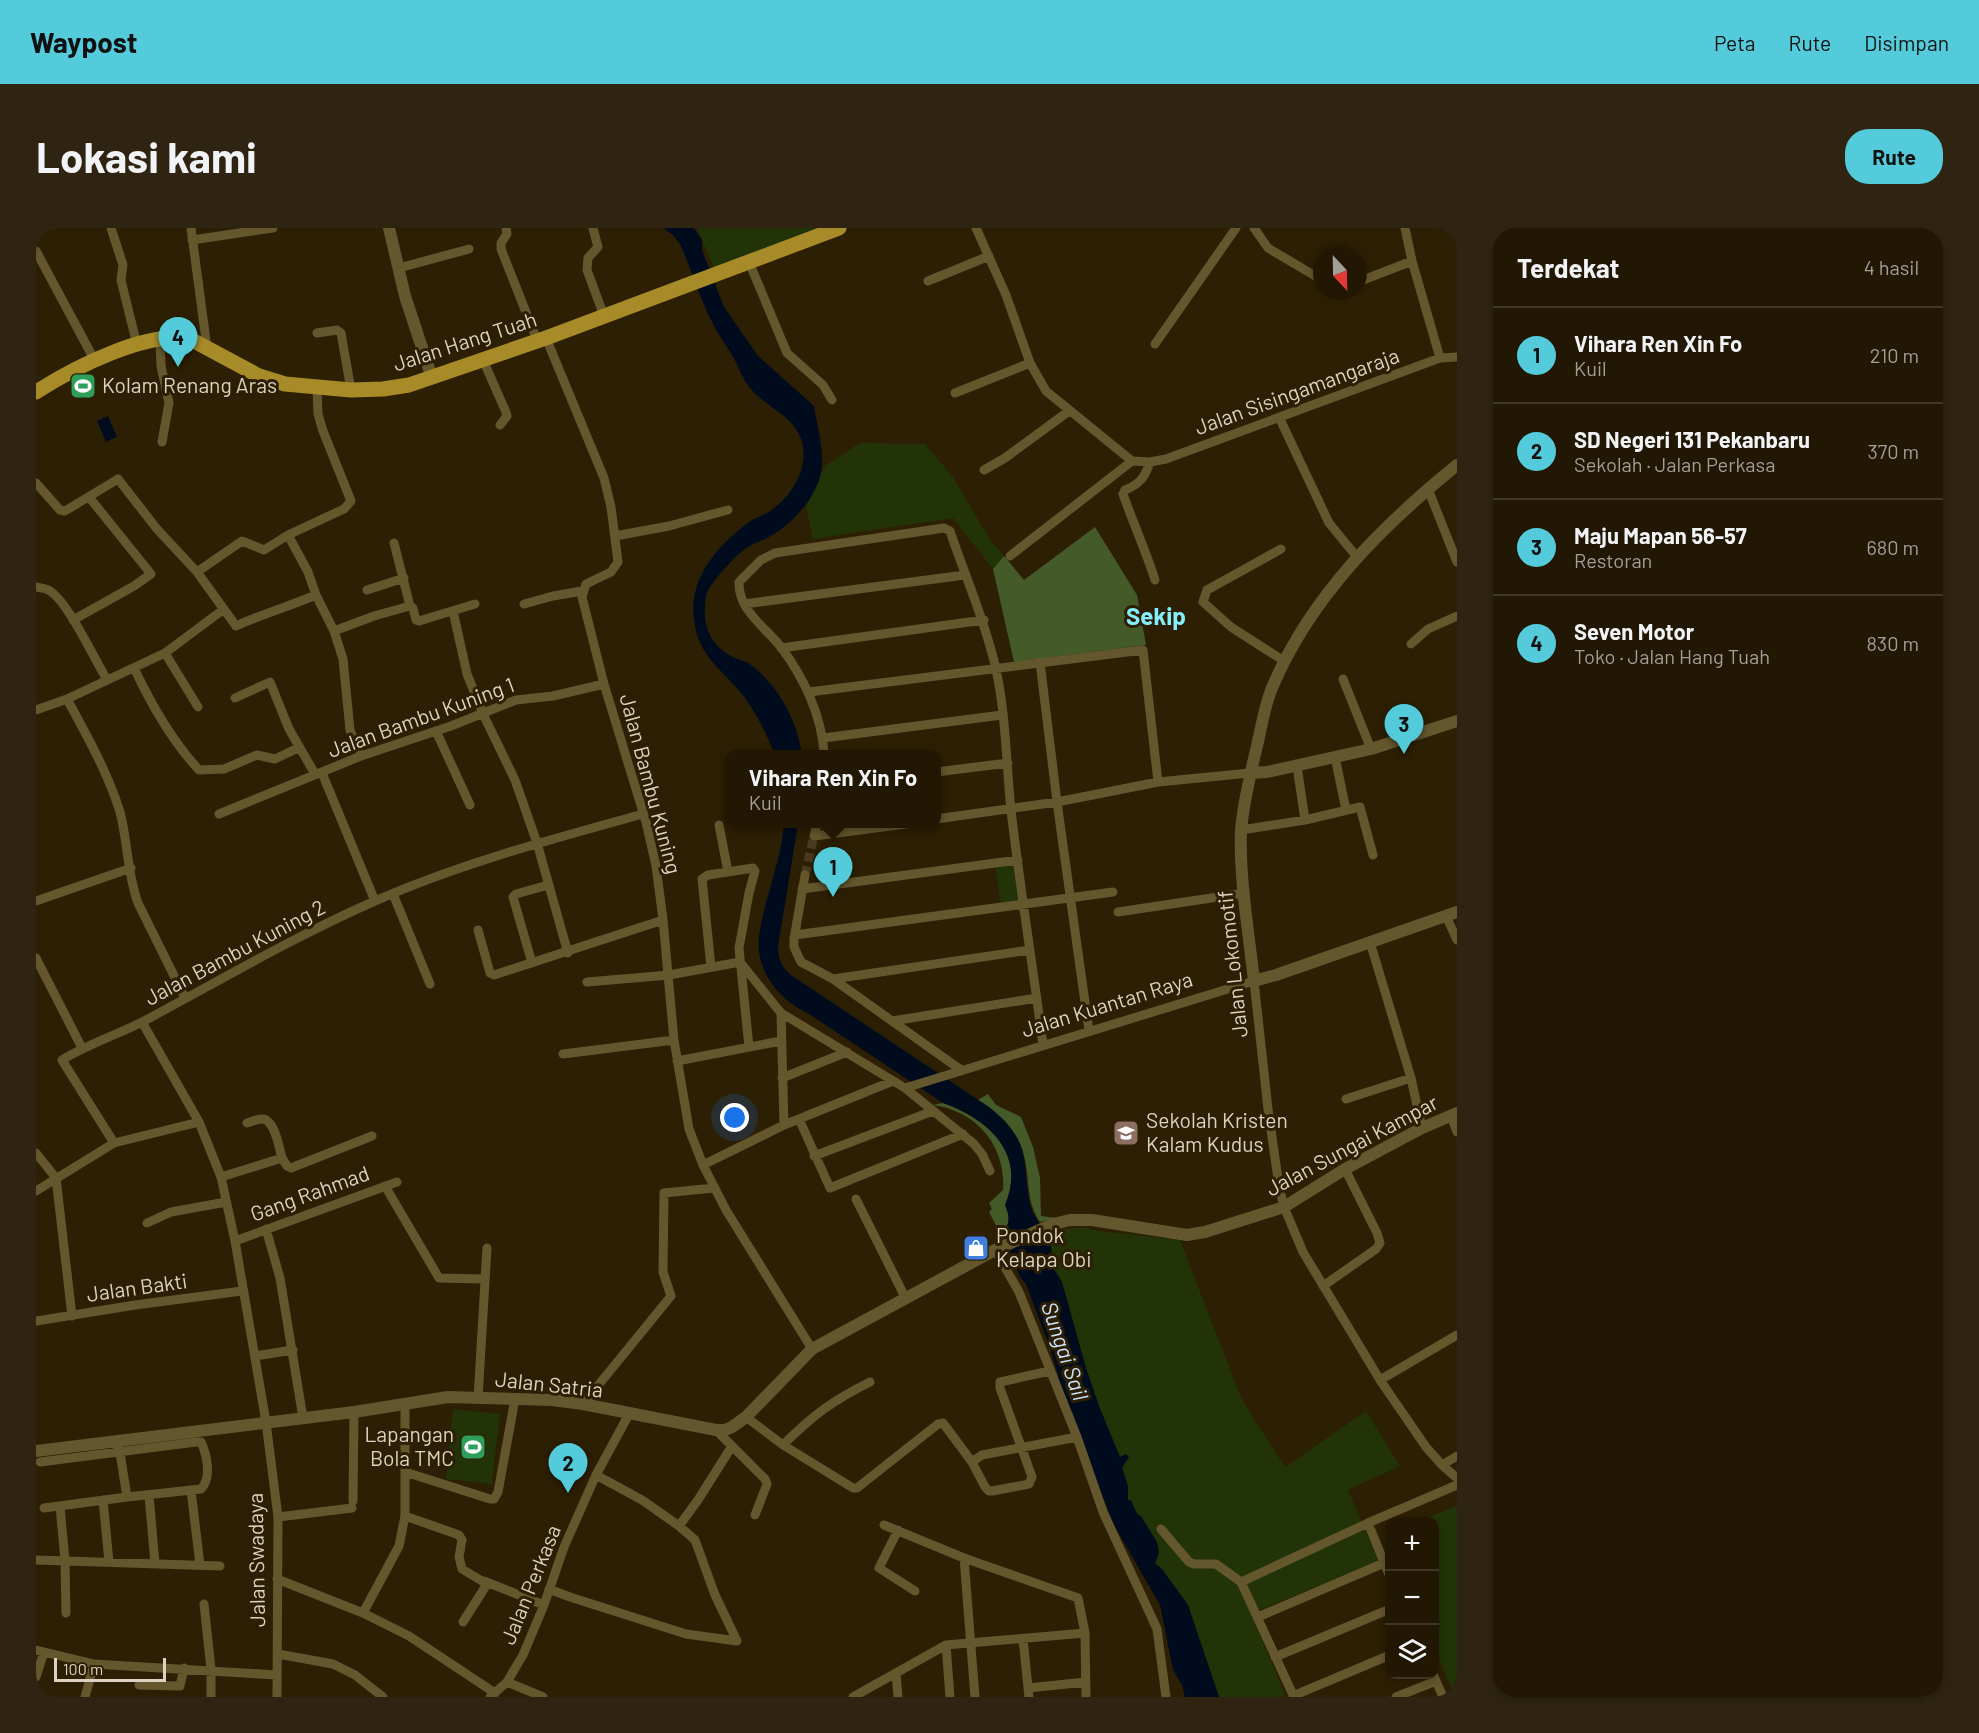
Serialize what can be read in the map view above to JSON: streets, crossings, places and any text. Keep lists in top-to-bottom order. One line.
{"streets":{"main road":["Jalan Hang Tuah"],"street":["Jalan Sisingamangaraja","Jalan Bambu Kuning 1","Jalan Bambu Kuning","Jalan Bambu Kuning 2","Jalan Lokomotif","Jalan Kuantan Raya","Jalan Sungai Kampar","Gang Rahmad","Jalan Bakti","Jalan Satria","Jalan Swadaya","Jalan Perkasa"]},"crossings":[["Jalan Bambu Kuning 1","Jalan Bambu Kuning"],["Jalan Bambu Kuning","Jalan Bambu Kuning 2"],["Jalan Bambu Kuning 2","Gang Rahmad"],["Jalan Bambu Kuning 2","Jalan Bakti"],["Jalan Bambu Kuning 2","Jalan Satria"],["Jalan Bambu Kuning 2","Jalan Swadaya"],["Jalan Lokomotif","Jalan Kuantan Raya"],["Jalan Lokomotif","Jalan Sungai Kampar"],["Jalan Satria","Jalan Swadaya"],["Jalan Satria","Jalan Perkasa"]],"districts":["Sekip"],"water":["Sungai Sail"],"places":{"sports":["Kolam Renang Aras","Lapangan Bola TMC"],"school or university":["Sekolah Kristen Kalam Kudus"],"shop":["Pondok Kelapa Obi"]},"scale_bar":"100 m","north":"bottom","page":{"header":"Waypost","nav":["Peta","Rute","Disimpan"],"buttons":"Rute","title":"Lokasi kami","heading":["Terdekat","4 hasil"],"list":[{"mark":"1","name":"Vihara Ren Xin Fo","note":"Kuil","value":"210 m"},{"mark":"2","name":"SD Negeri 131 Pekanbaru","note":"Sekolah · Jalan Perkasa","value":"370 m"},{"mark":"3","name":"Maju Mapan 56-57","note":"Restoran","value":"680 m"},{"mark":"4","name":"Seven Motor","note":"Toko · Jalan Hang Tuah","value":"830 m"}],"pins":["4","3","1","2"],"popup":["Vihara Ren Xin Fo","Kuil"],"map_buttons":["+","−"],"scale":"100 m"}}
